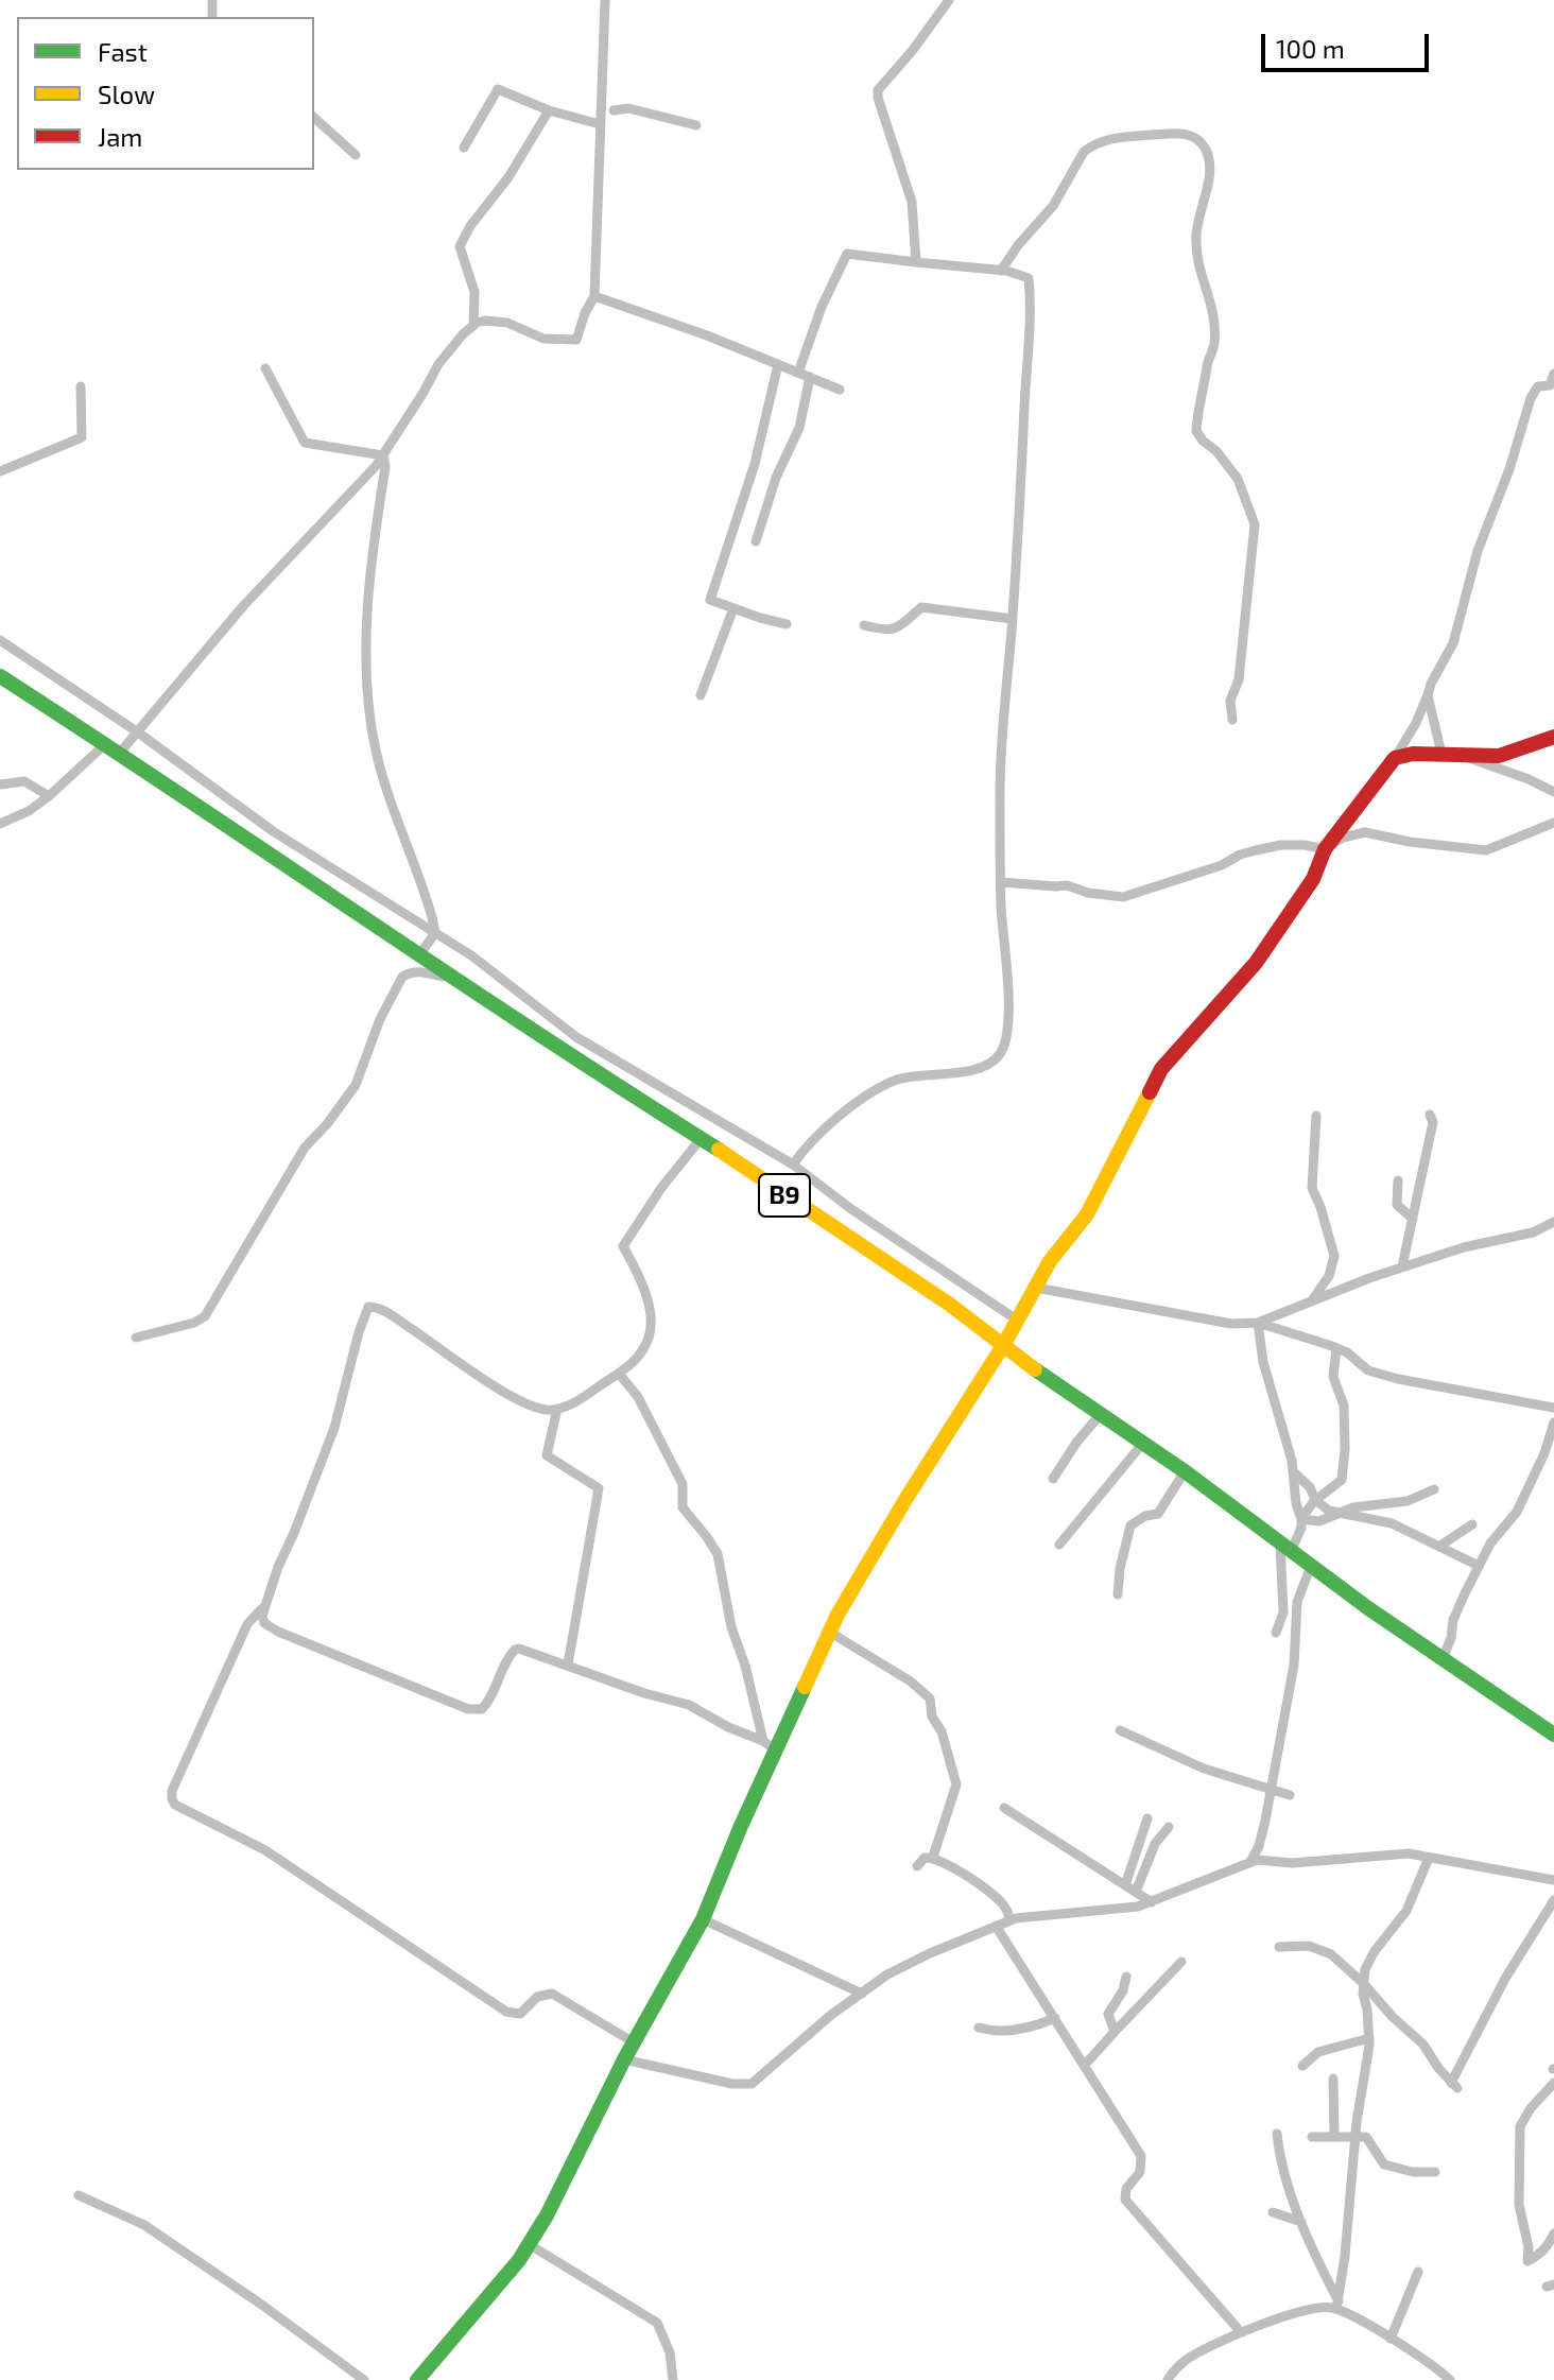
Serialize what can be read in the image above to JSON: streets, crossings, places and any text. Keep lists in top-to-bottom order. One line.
{"streets":{"main road":["B9"]},"legend":["Fast","Slow","Jam"],"scale_bar":"100 m"}
